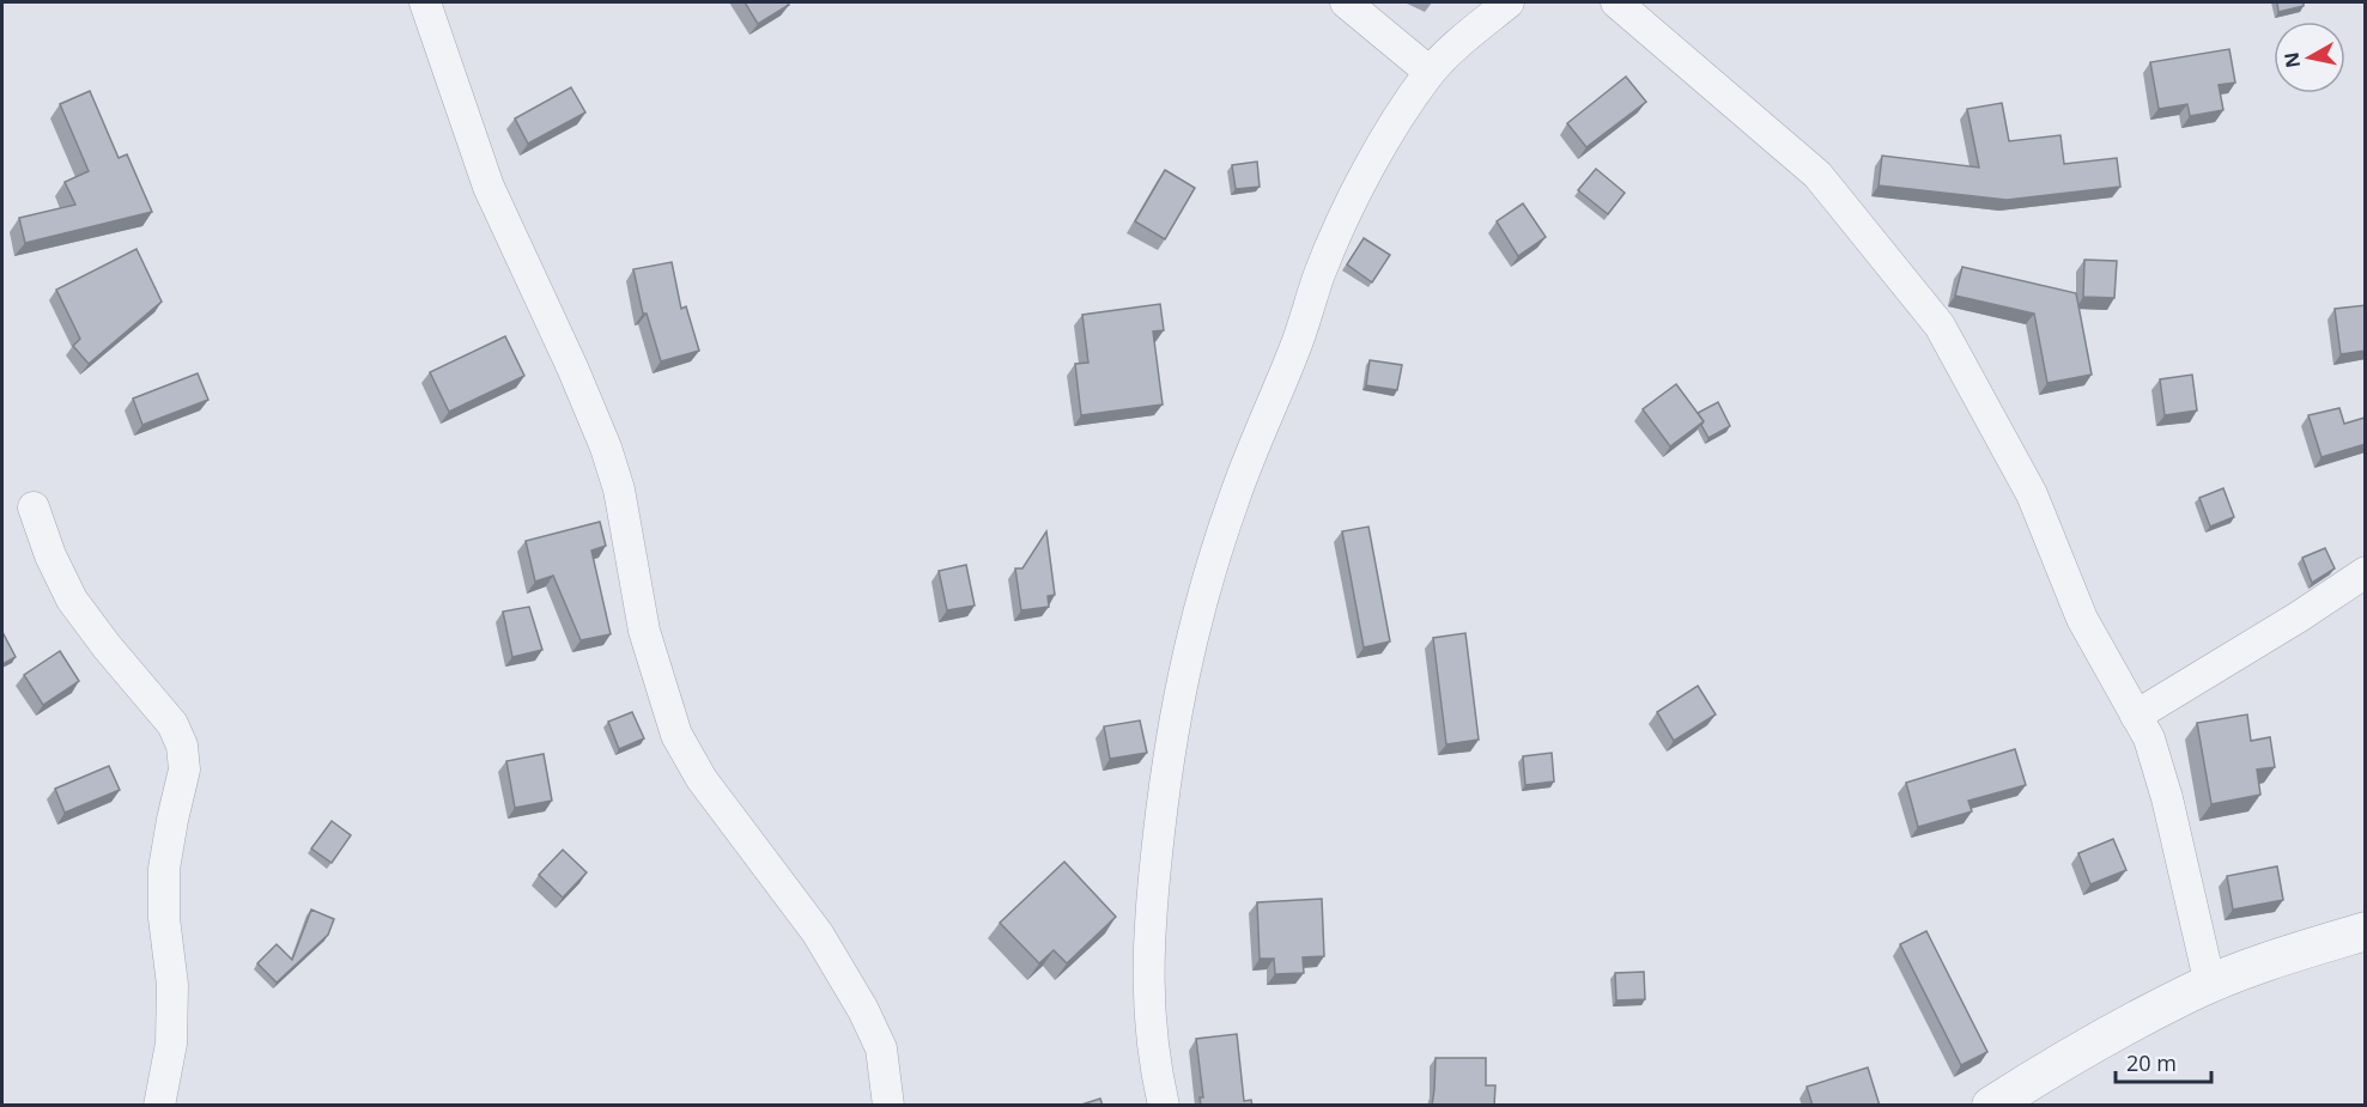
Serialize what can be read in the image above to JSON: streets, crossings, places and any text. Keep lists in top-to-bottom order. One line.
{"scale_bar":"20 m","north":"left"}
